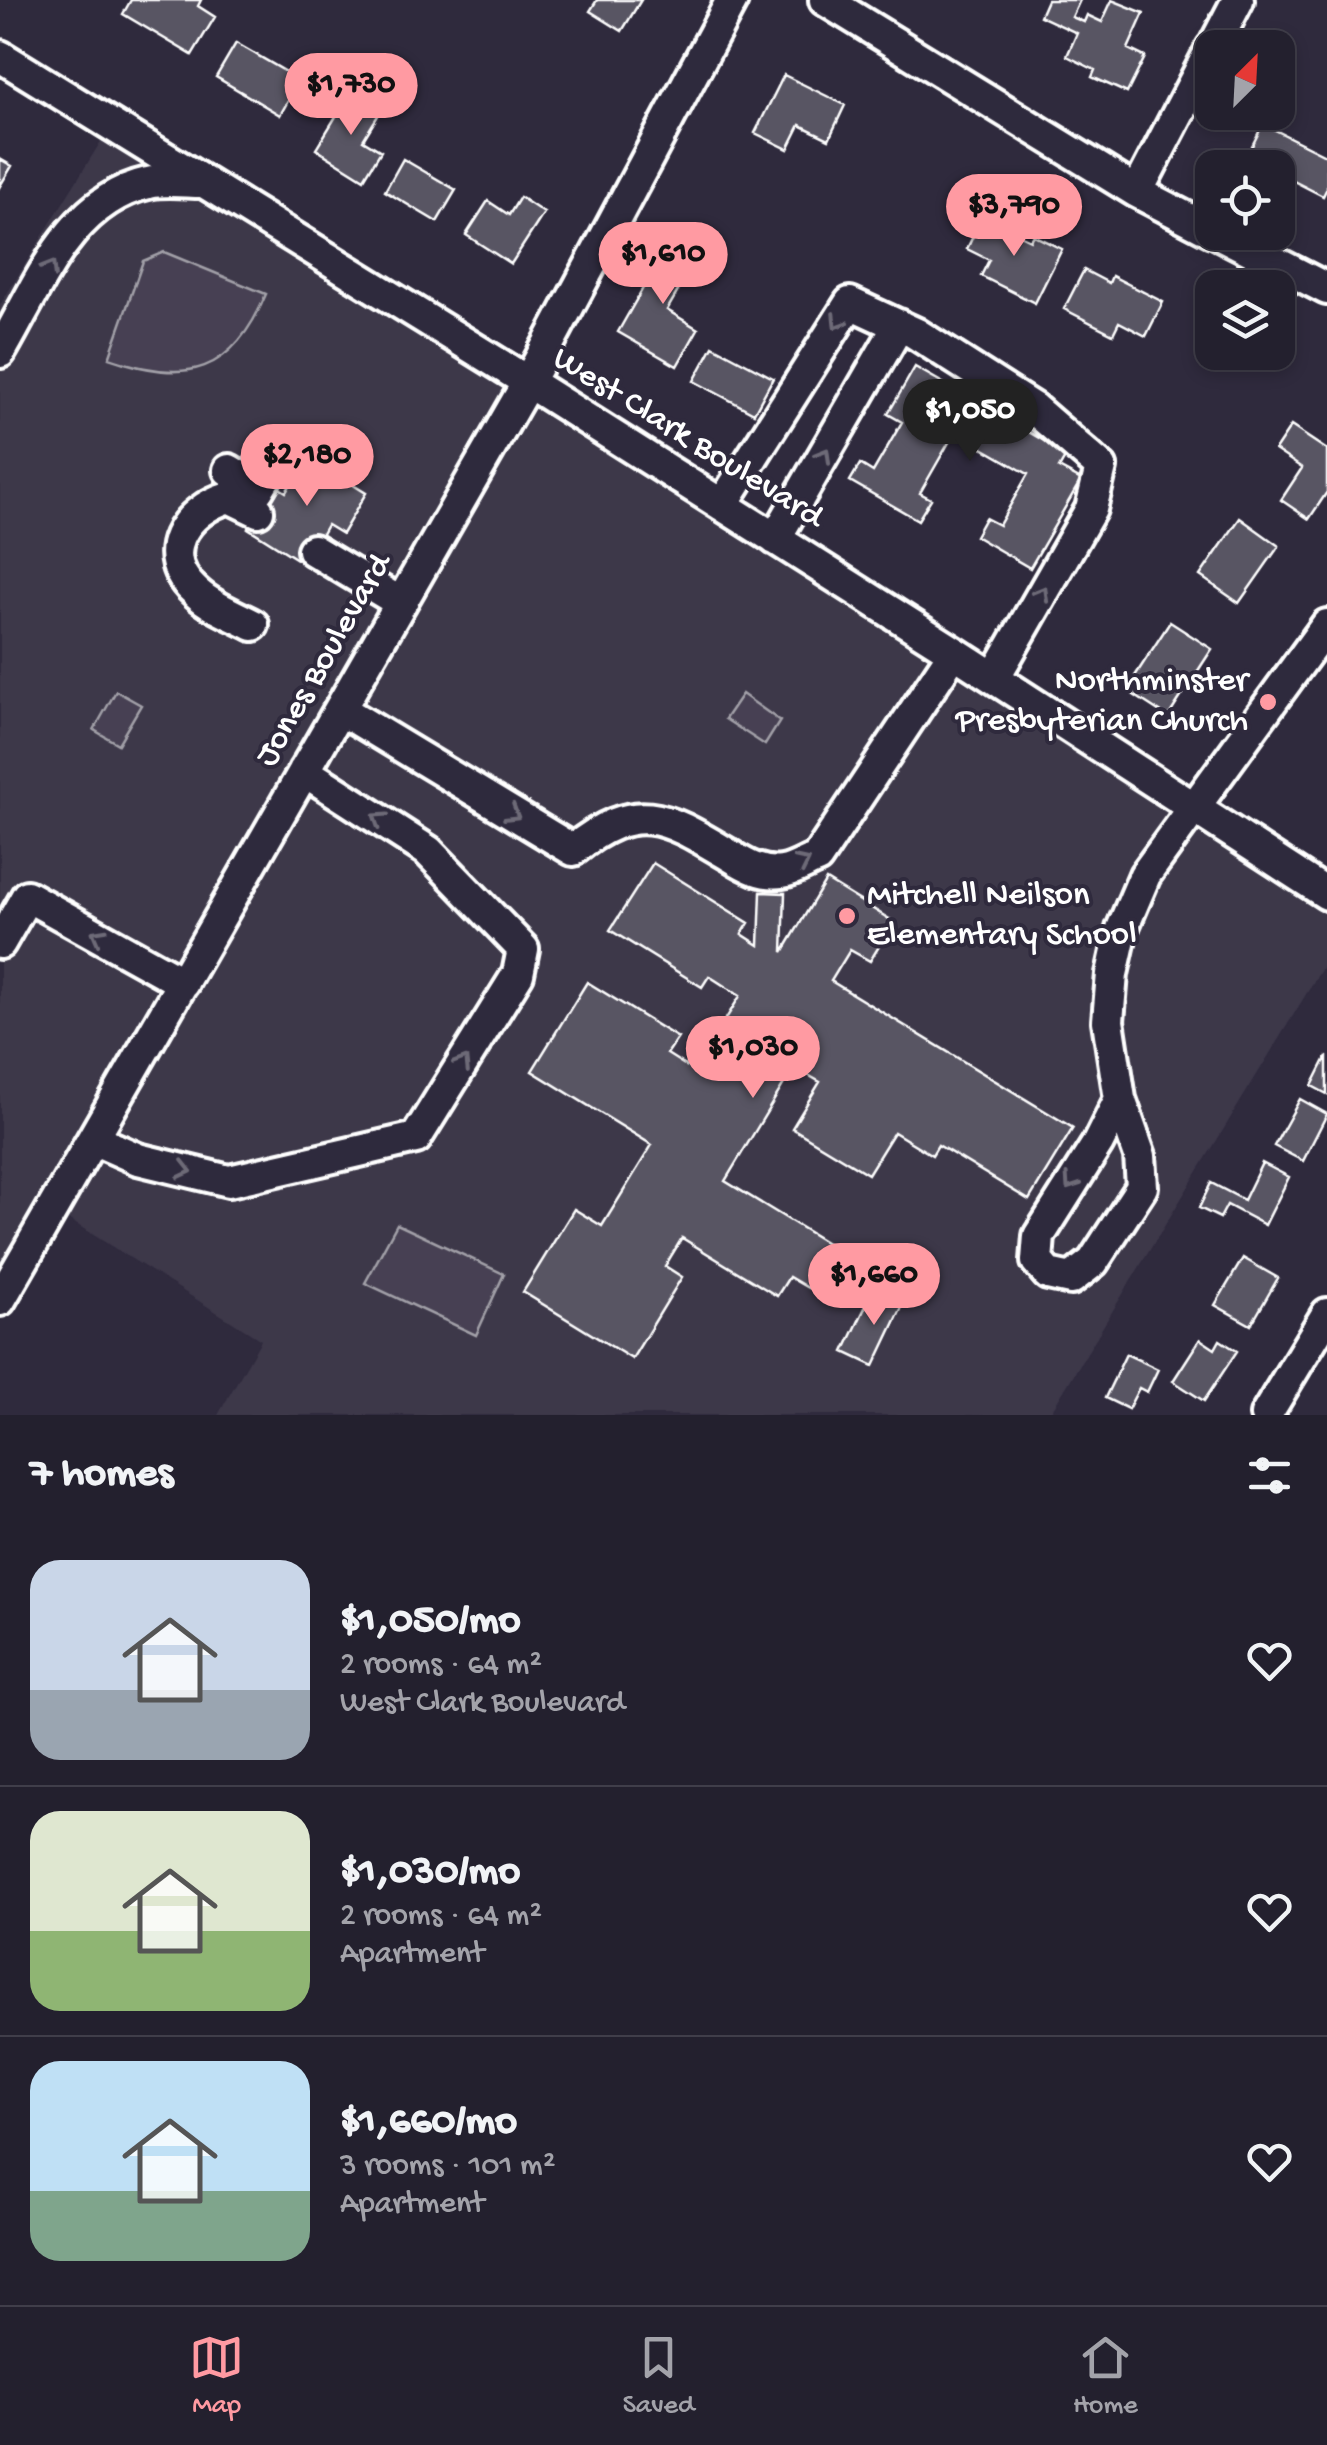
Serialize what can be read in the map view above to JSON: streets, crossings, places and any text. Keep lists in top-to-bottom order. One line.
{"streets":{"street":["West Clark Boulevard","Jones Boulevard"]},"crossings":[["West Clark Boulevard","Jones Boulevard"]],"places":["Northminster Presbyterian Church","Mitchell Neilson Elementary School"],"north":"top right","page":{"price":["$1,730","$3,790","$1,610","$1,050","$2,180","$1,030","$1,660"],"heading":"7 homes","list":[{"name":"$1,050/mo","note":"2 rooms · 64 m² · West Clark Boulevard"},{"name":"$1,030/mo","note":"2 rooms · 64 m² · Apartment"},{"name":"$1,660/mo","note":"3 rooms · 101 m² · Apartment"}],"tabs":["Map","Saved","Home"]}}
